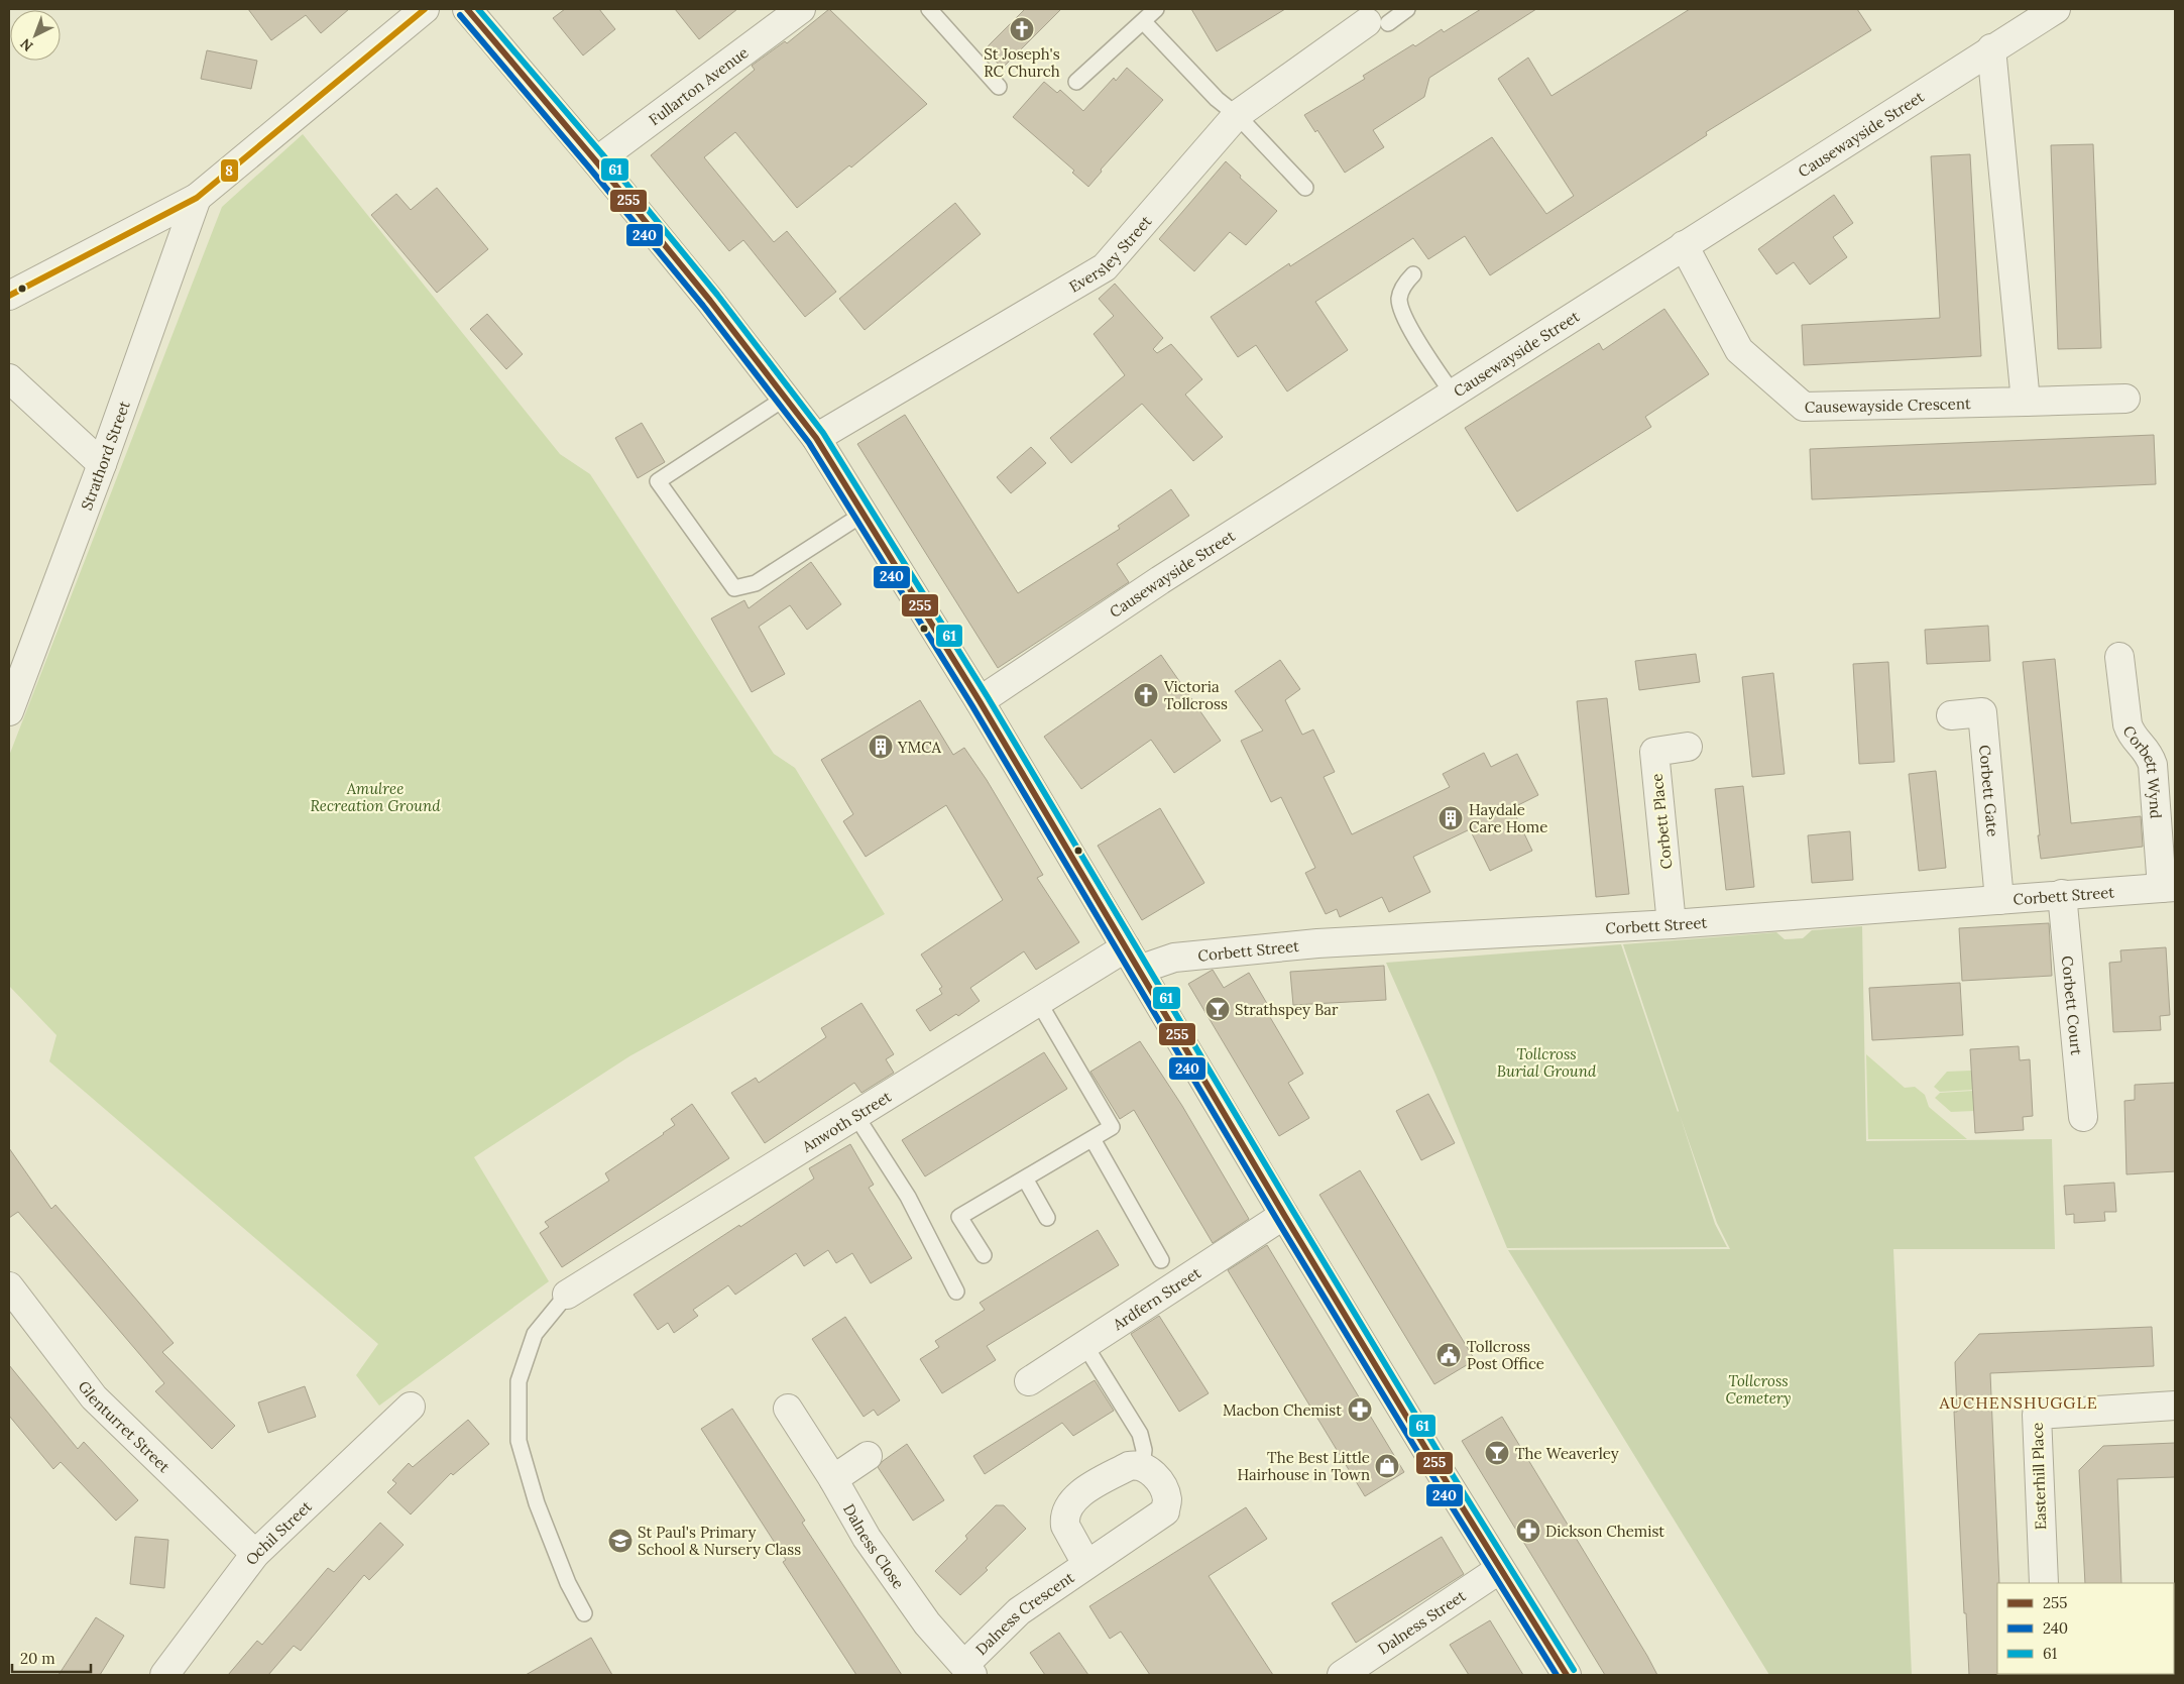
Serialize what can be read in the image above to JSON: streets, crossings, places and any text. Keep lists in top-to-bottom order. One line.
{"streets":{"street":["Fullarton Avenue","Causewayside Street","Eversley Street","Causewayside Crescent","Strathord Street","Corbett Wynd","Corbett Gate","Corbett Place","Corbett Street","Corbett Court","Anwoth Street","Ardfern Street","Glenturret Street","Easterhill Place","Ochil Street","Dalness Close","Dalness Crescent","Dalness Street"]},"crossings":[["Causewayside Street","Causewayside Crescent"],["Corbett Wynd","Corbett Street"],["Corbett Gate","Corbett Street"],["Corbett Place","Corbett Street"],["Corbett Street","Corbett Court"],["Corbett Street","Anwoth Street"],["Glenturret Street","Ochil Street"],["Dalness Close","Dalness Crescent"]],"districts":["AUCHENSHUGGLE"],"parks":["Amulree Recreation Ground","Tollcross Burial Ground","Tollcross Cemetery"],"places":{"church":["St Joseph's RC Church","Victoria Tollcross"],"building":["YMCA","Haydale Care Home"],"bar":["Strathspey Bar","The Weaverley"],"public building":["Tollcross Post Office"],"pharmacy":["Macbon Chemist","Dickson Chemist"],"shop":["The Best Little Hairhouse in Town"],"school or university":["St Paul's Primary School & Nursery Class"]},"lines":["transit line 255","transit line 61","transit line 8","transit line 240"],"legend":["255","240","61"],"scale_bar":"20 m","north":"bottom left"}
